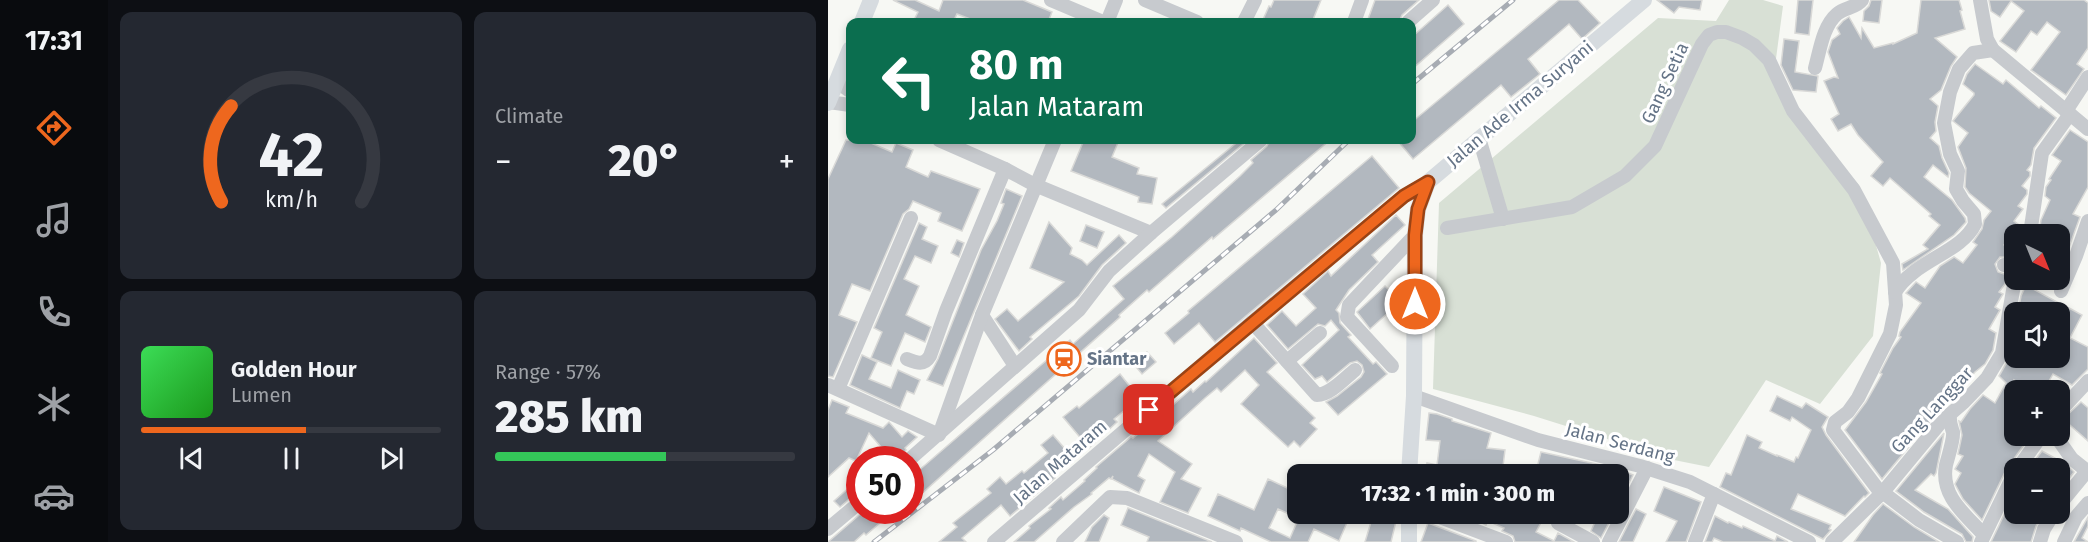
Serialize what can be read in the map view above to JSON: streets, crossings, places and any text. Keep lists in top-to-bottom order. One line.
{"streets":{"main road":["Jalan Ade Irma Suryani"],"street":["Gang Setia","Gang Langgar","Jalan Serdang","Jalan Mataram"]},"crossings":[["Gang Setia","Gang Langgar"],["Jalan Ade Irma Suryani","Jalan Serdang"],["Jalan Ade Irma Suryani","Jalan Mataram"]],"places":{"station":["Siantar"]},"north":"bottom right","page":{"tabs":"17:31","tile":["Climate",["Range · 57%","285 km"]],"turn":["80 m","Jalan Mataram"],"heat":["−","20°","+"],"map_buttons":["+","−"],"song":["Golden Hour","Lumen"],"limit":"50","trip":"17:32 · 1 min · 300 m","gauge":["42","km/h"]}}
